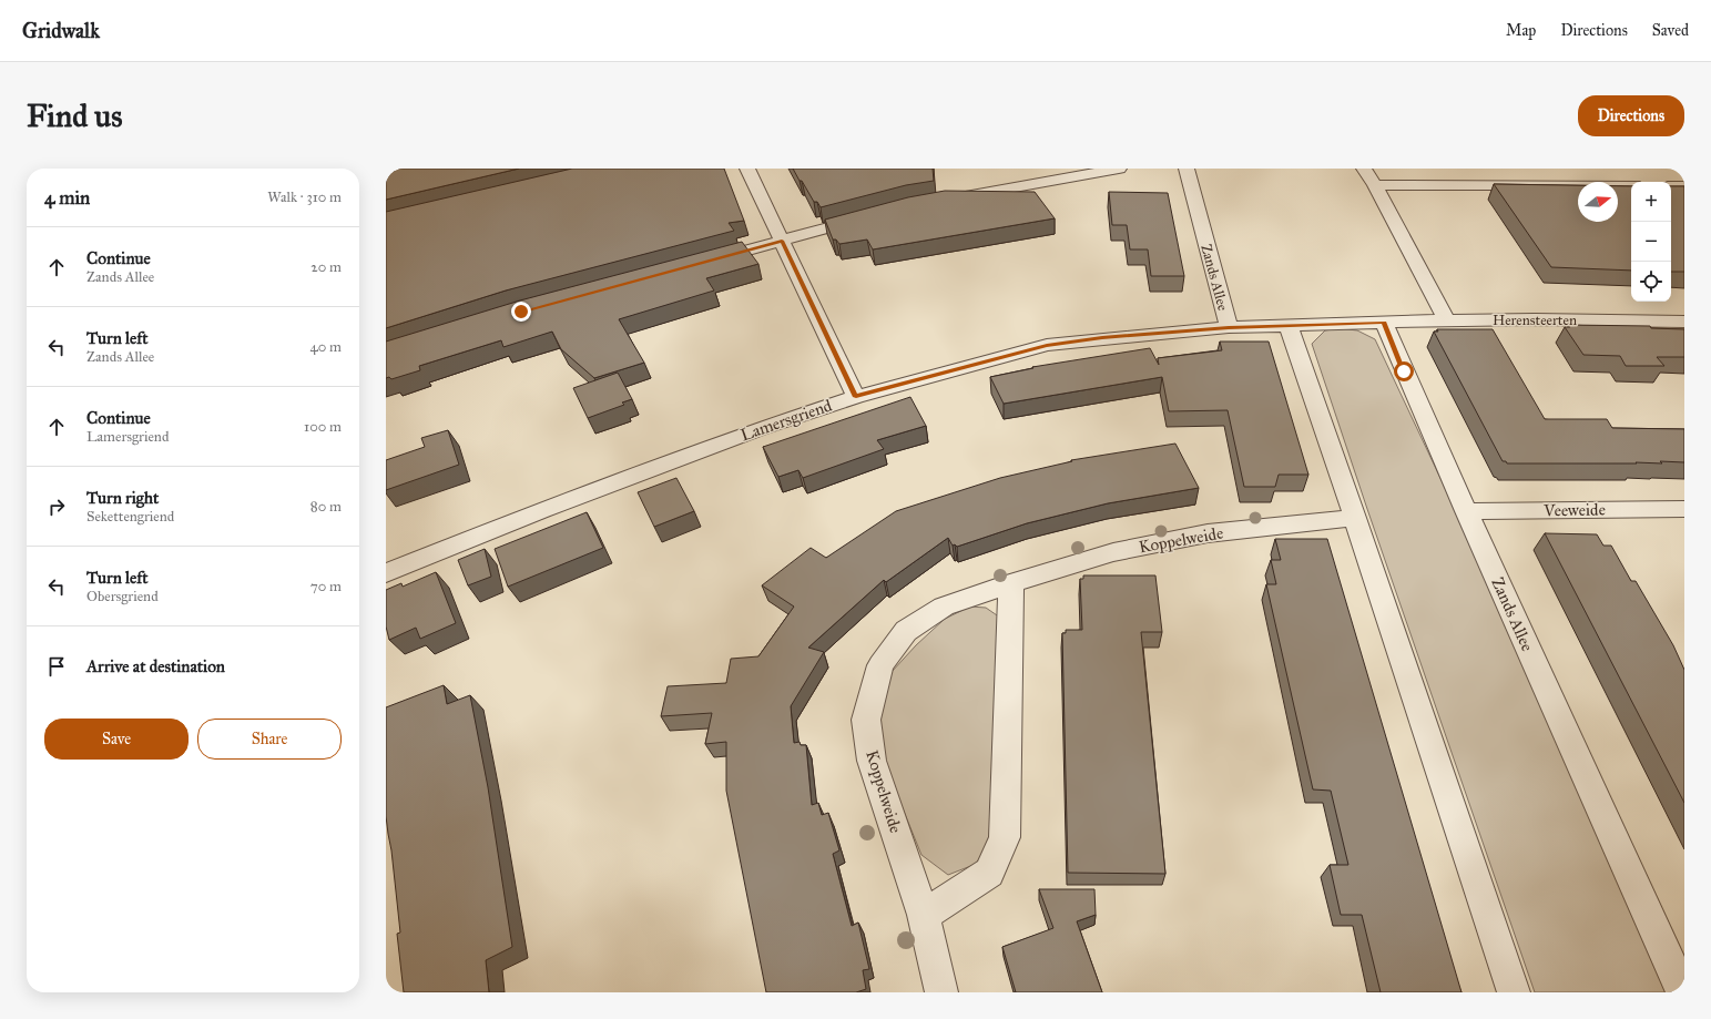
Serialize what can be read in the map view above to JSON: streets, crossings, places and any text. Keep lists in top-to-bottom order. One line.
{"streets":{"street":["Zands Allee","Herensteerten","Lamersgriend","Veeweide","Koppelweide"]},"crossings":[["Zands Allee","Herensteerten"],["Zands Allee","Lamersgriend"],["Zands Allee","Veeweide"]],"north":"right","page":{"header":"Gridwalk","nav":["Map","Directions","Saved"],"buttons":["Directions",["Save","Share"]],"title":"Find us","heading":["4 min","Walk · 310 m"],"map_buttons":["+","−"],"list":[["Continue","Zands Allee","20 m"],["Turn left","Zands Allee","40 m"],["Continue","Lamersgriend","100 m"],["Turn right","Sekettengriend","80 m"],["Turn left","Obersgriend","70 m"],"Arrive at destination"]}}
